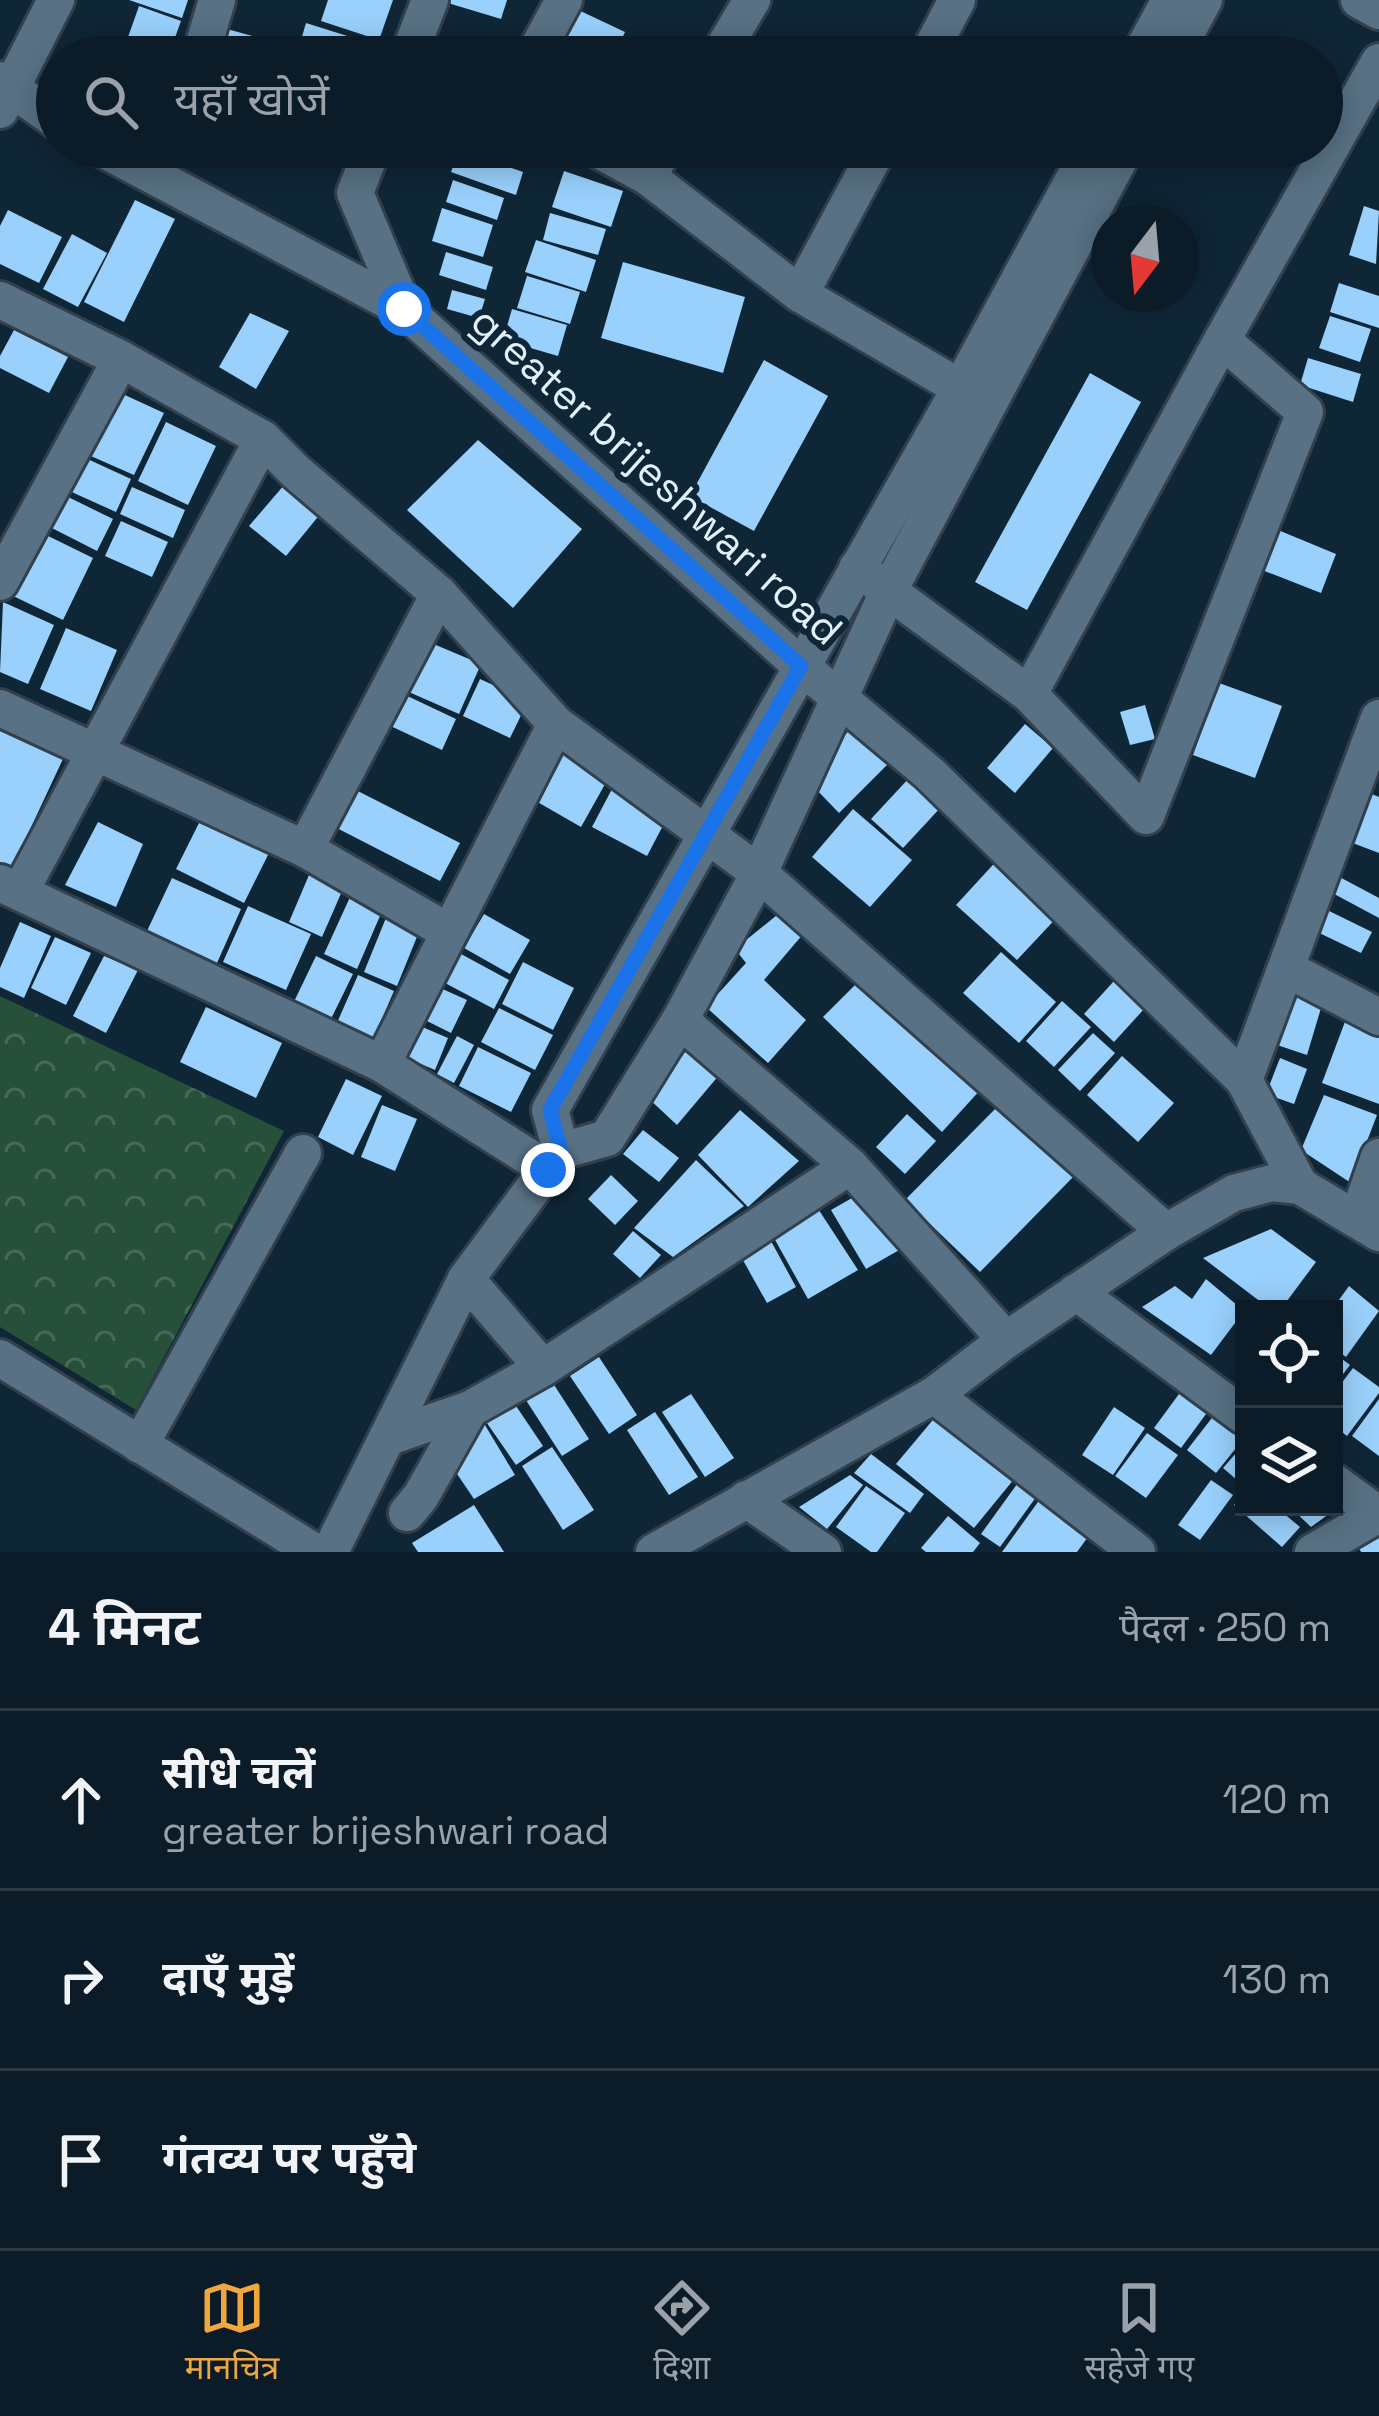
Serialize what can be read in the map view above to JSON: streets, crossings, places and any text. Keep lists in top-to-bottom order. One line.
{"streets":{"street":["greater brijeshwari road"]},"north":"bottom","page":{"search":"यहाँ खोजें","heading":["4 मिनट","पैदल · 250 m"],"list":[["सीधे चलें","greater brijeshwari road","120 m"],["दाएँ मुड़ें","130 m"],"गंतव्य पर पहुँचे"],"nav":["मानचित्र","दिशा","सहेजे गए"]}}
